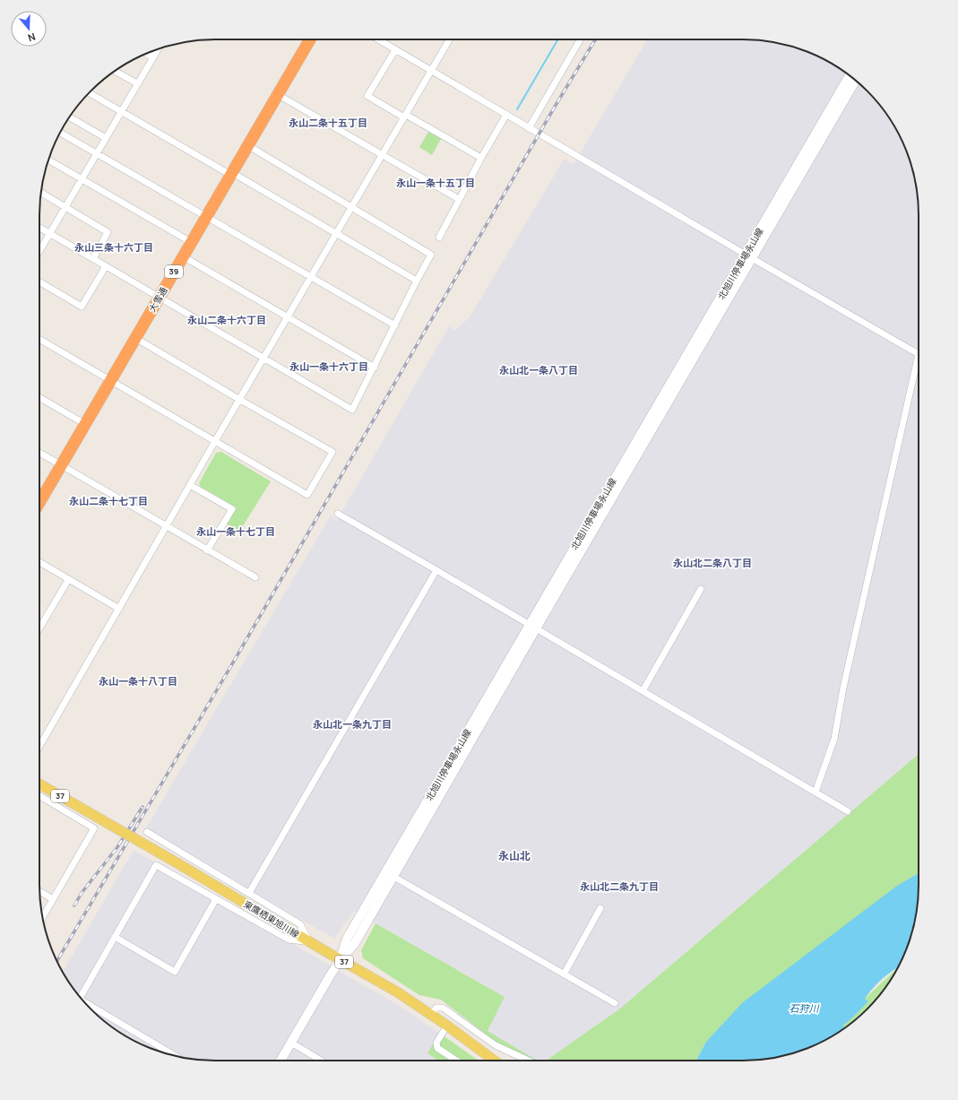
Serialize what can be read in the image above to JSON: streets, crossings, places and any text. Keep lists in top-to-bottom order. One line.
{"streets":{"highway":["39","大雪通"],"main road":["北旭川停車場永山線","37","東鷹栖東旭川線"]},"crossings":[["北旭川停車場永山線","東鷹栖東旭川線"]],"districts":["永山二条十五丁目","永山一条十五丁目","永山三条十六丁目","永山二条十六丁目","永山一条十六丁目","永山北一条八丁目","永山二条十七丁目","永山一条十七丁目","永山北二条八丁目","永山一条十八丁目","永山北一条九丁目","永山北","永山北二条九丁目"],"water":["石狩川"],"north":"bottom"}
